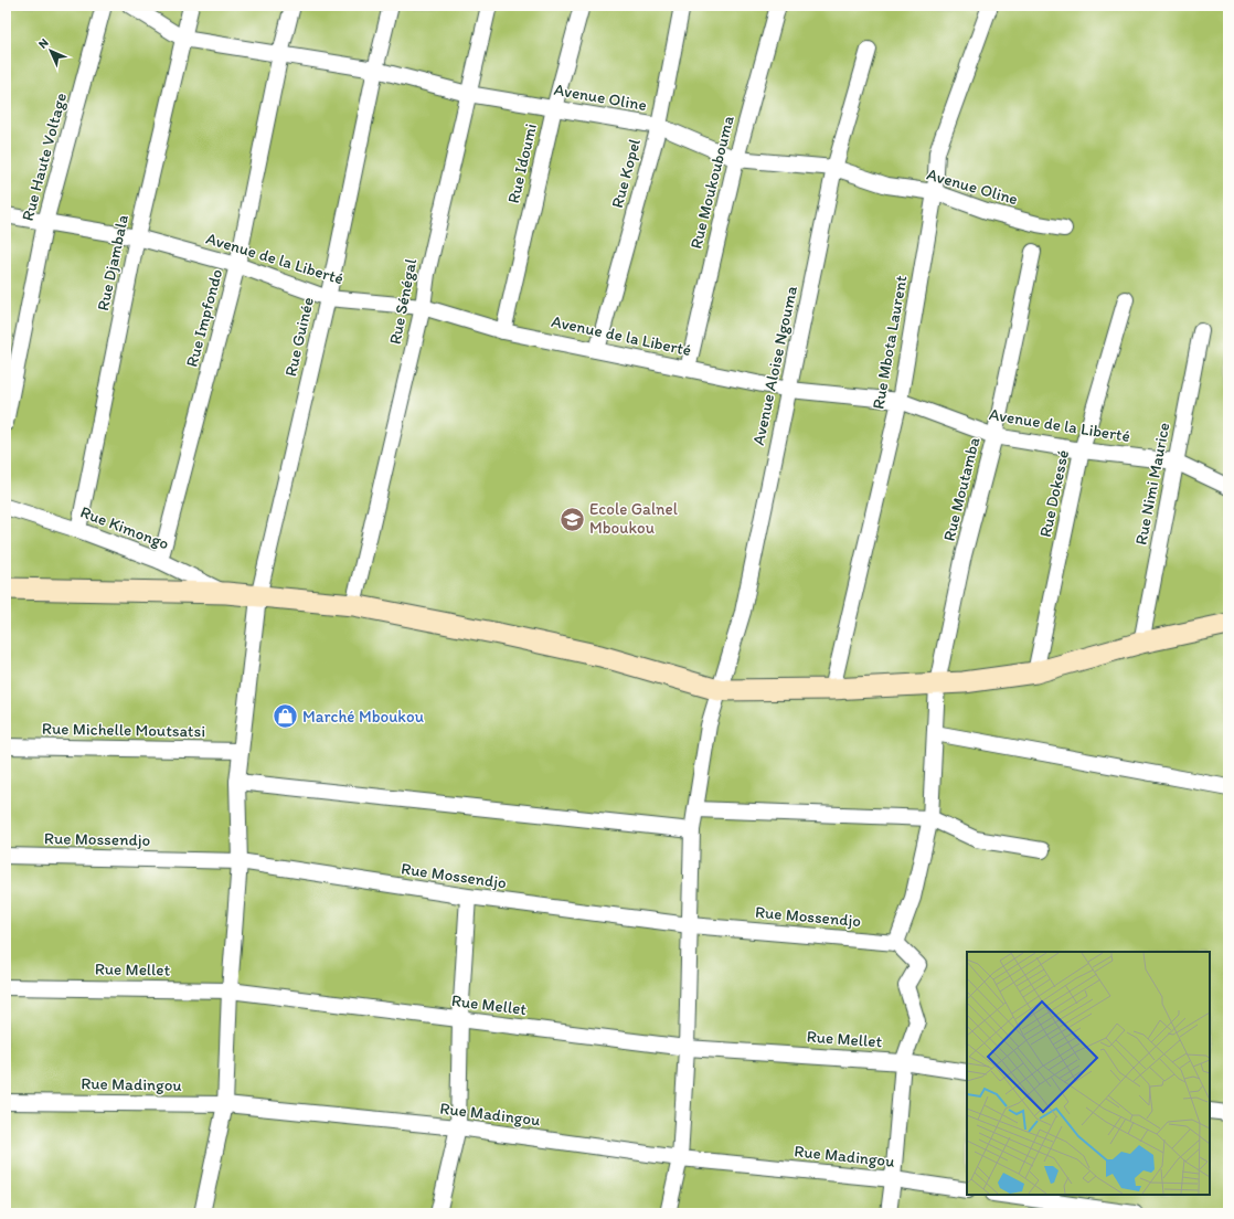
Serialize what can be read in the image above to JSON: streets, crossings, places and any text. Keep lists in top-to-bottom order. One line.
{"streets":{"street":["Avenue Oline","Rue Haute Voltage","Rue Idoumi","Rue Kopel","Rue Moukoubouma","Avenue de la Liberté","Rue Djambala","Rue Sénégal","Rue Impfondo","Rue Guinée","Rue Mbota Laurent","Avenue Aloise Ngouma","Rue Nimi Maurice","Rue Moutamba","Rue Dokessé","Rue Kimongo","Rue Michelle Moutsatsi","Rue Mossendjo","Rue Mellet","Rue Madingou"]},"crossings":[["Avenue Oline","Rue Idoumi"],["Avenue Oline","Rue Kopel"],["Avenue Oline","Rue Moukoubouma"],["Avenue Oline","Rue Djambala"],["Avenue Oline","Rue Sénégal"],["Avenue Oline","Rue Impfondo"],["Avenue Oline","Rue Guinée"],["Avenue Oline","Rue Mbota Laurent"],["Avenue Oline","Avenue Aloise Ngouma"],["Rue Haute Voltage","Avenue de la Liberté"],["Rue Idoumi","Avenue de la Liberté"],["Rue Kopel","Avenue de la Liberté"],["Rue Moukoubouma","Avenue de la Liberté"],["Avenue de la Liberté","Rue Djambala"],["Avenue de la Liberté","Rue Sénégal"],["Avenue de la Liberté","Rue Impfondo"],["Avenue de la Liberté","Rue Guinée"],["Avenue de la Liberté","Rue Mbota Laurent"],["Avenue de la Liberté","Avenue Aloise Ngouma"],["Avenue de la Liberté","Rue Nimi Maurice"],["Avenue de la Liberté","Rue Moutamba"],["Avenue de la Liberté","Rue Dokessé"],["Rue Djambala","Rue Kimongo"],["Rue Impfondo","Rue Kimongo"],["Rue Guinée","Rue Michelle Moutsatsi"],["Rue Guinée","Rue Mossendjo"],["Rue Guinée","Rue Mellet"],["Rue Guinée","Rue Madingou"],["Avenue Aloise Ngouma","Rue Mossendjo"],["Avenue Aloise Ngouma","Rue Mellet"],["Avenue Aloise Ngouma","Rue Madingou"],["Rue Moutamba","Rue Mossendjo"]],"places":{"school or university":["Ecole Galnel Mboukou"],"shop":["Marché Mboukou"]},"north":"top left"}
